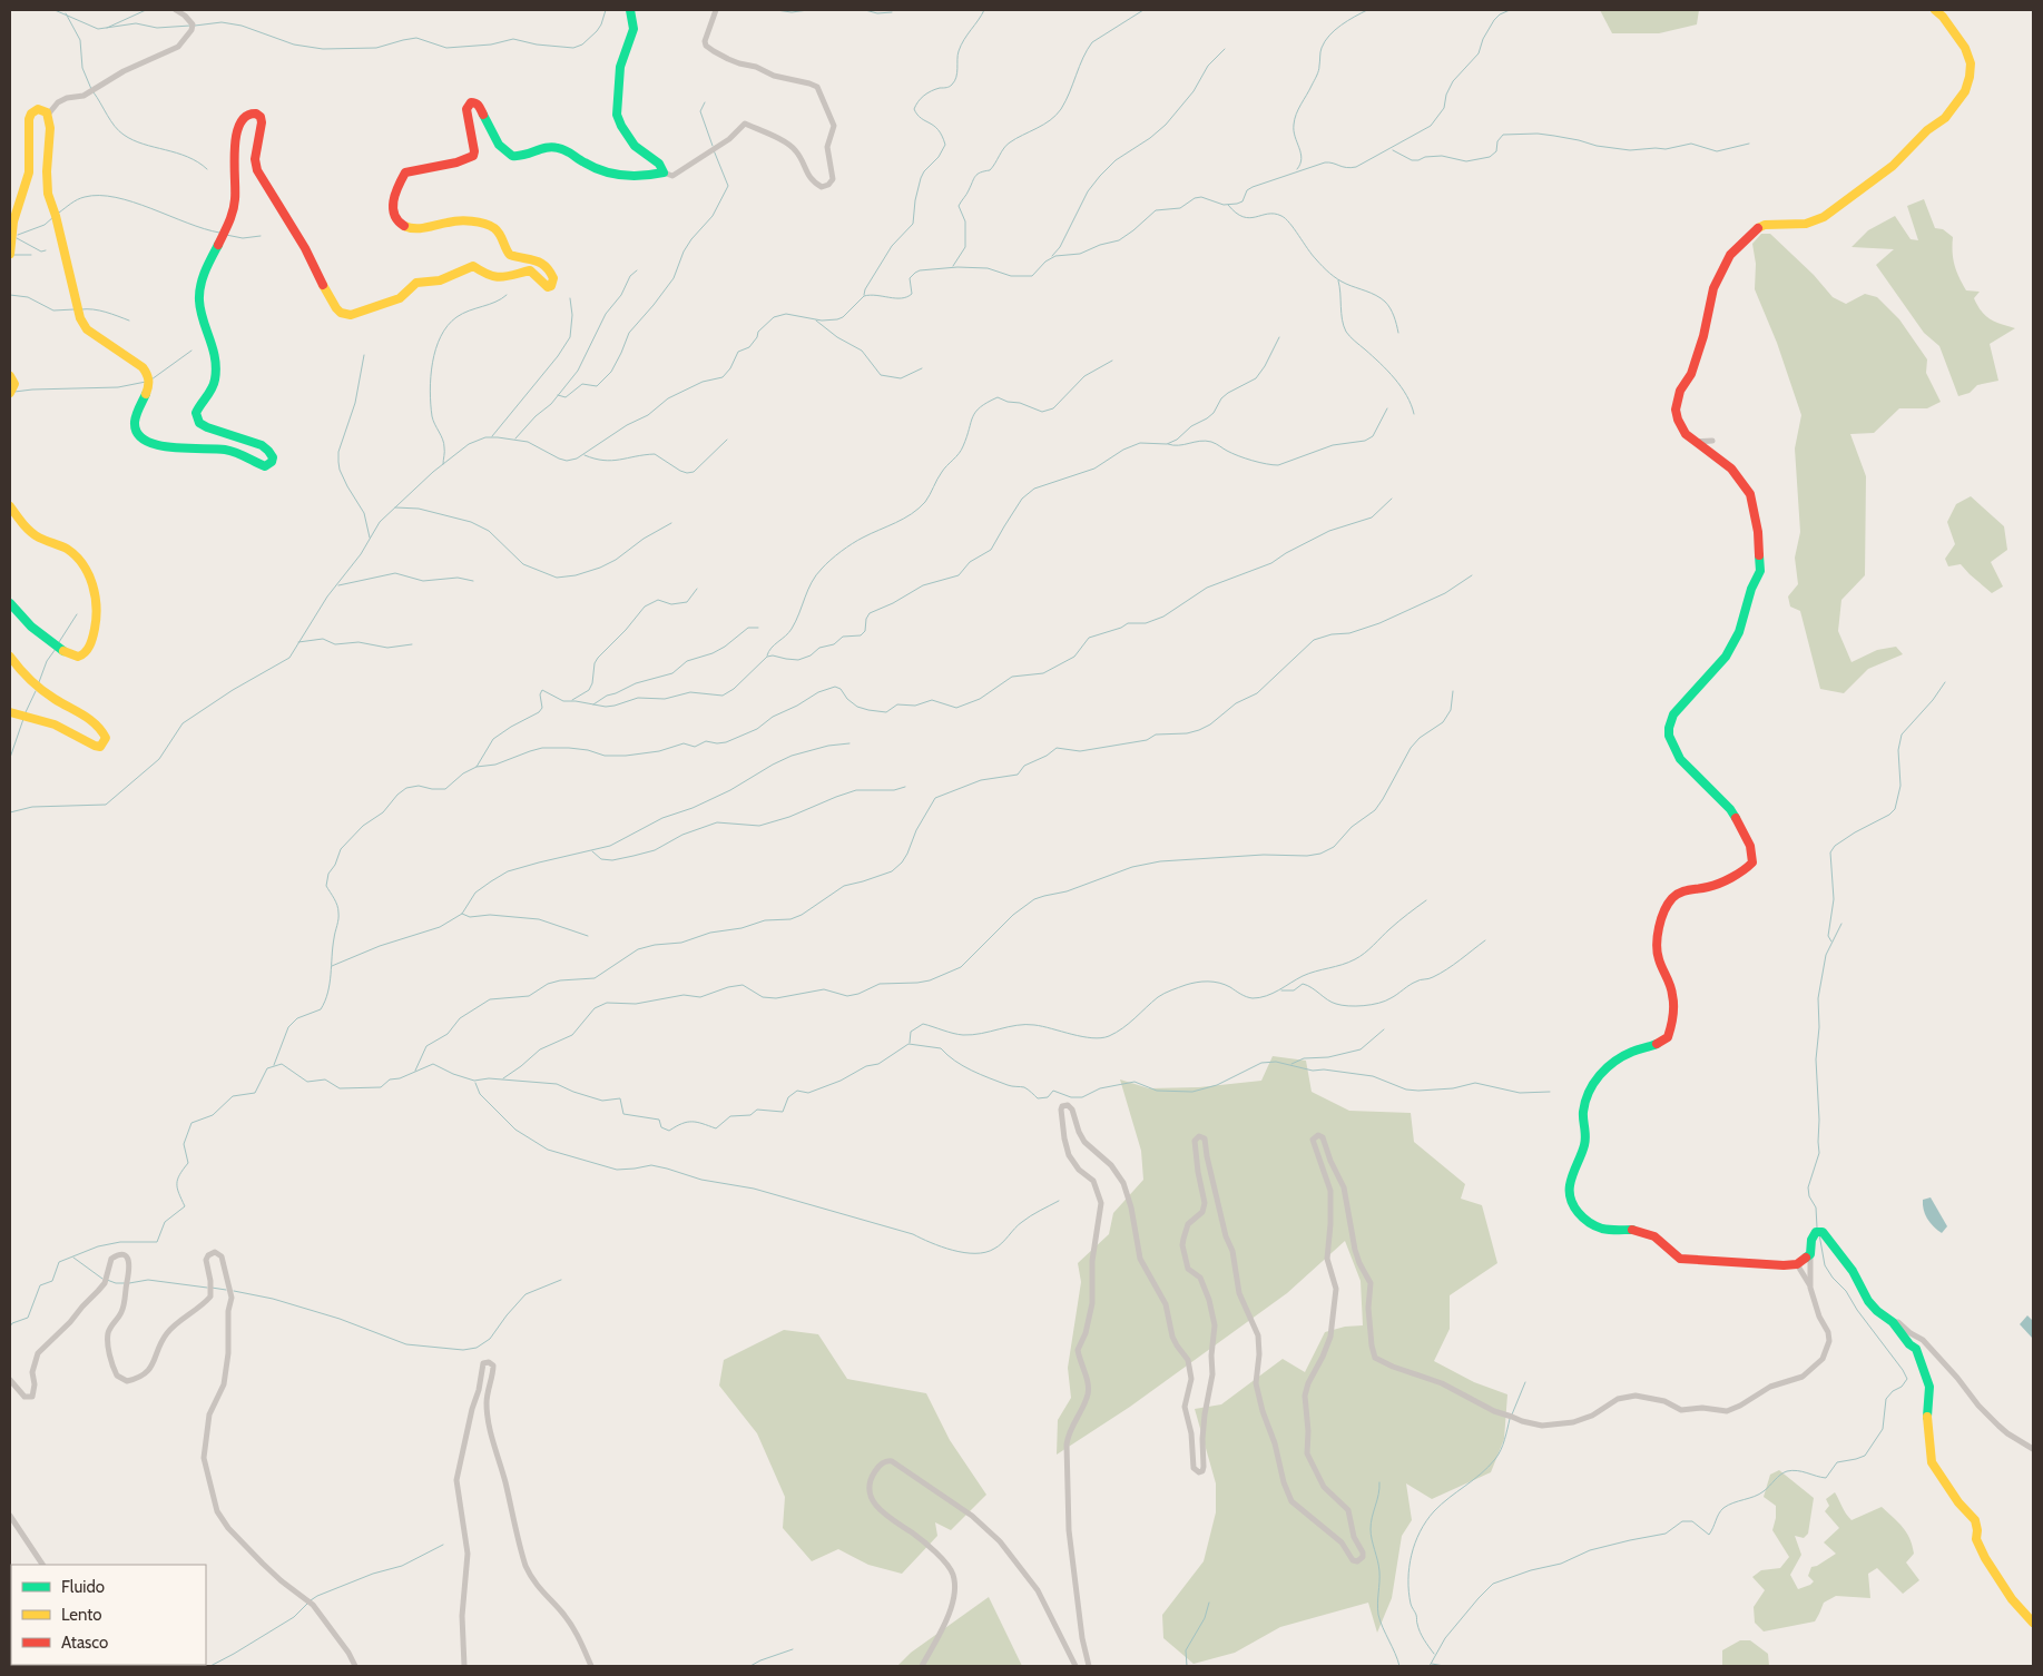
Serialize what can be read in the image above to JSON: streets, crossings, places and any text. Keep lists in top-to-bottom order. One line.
{"legend":["Fluido","Lento","Atasco"]}
